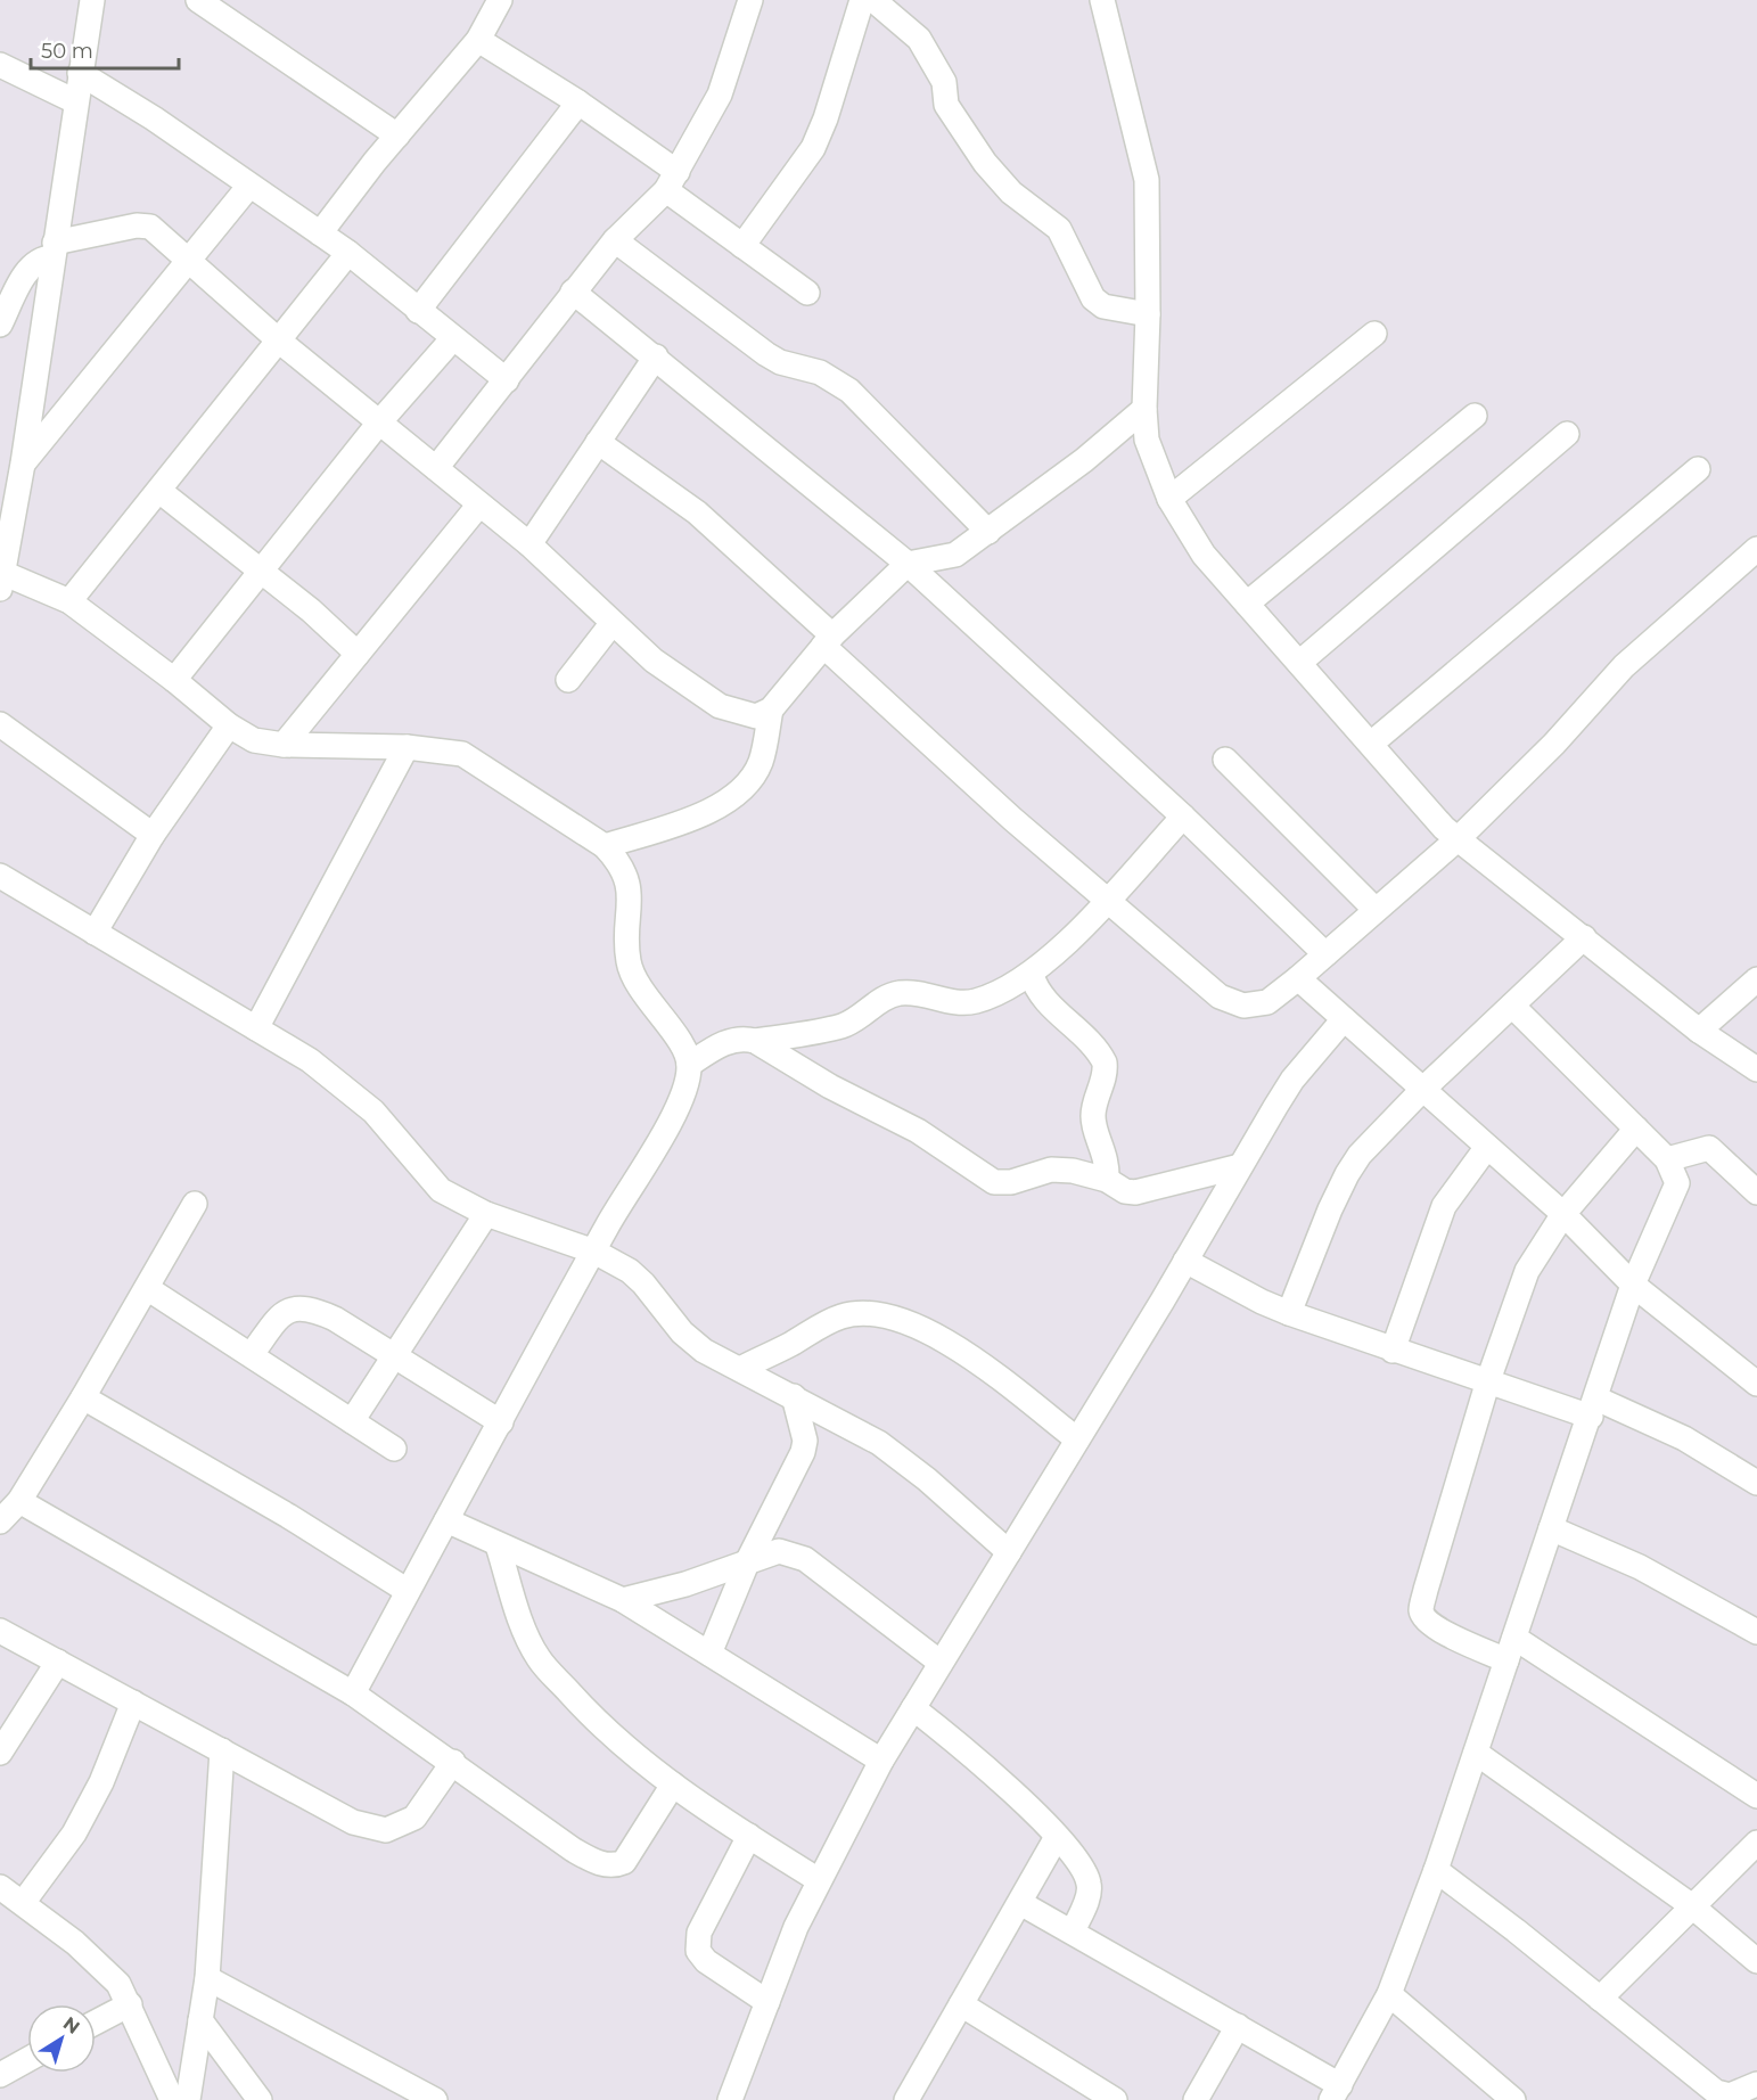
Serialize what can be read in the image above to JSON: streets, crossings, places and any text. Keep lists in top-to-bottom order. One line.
{"scale_bar":"50 m","north":"top right"}
